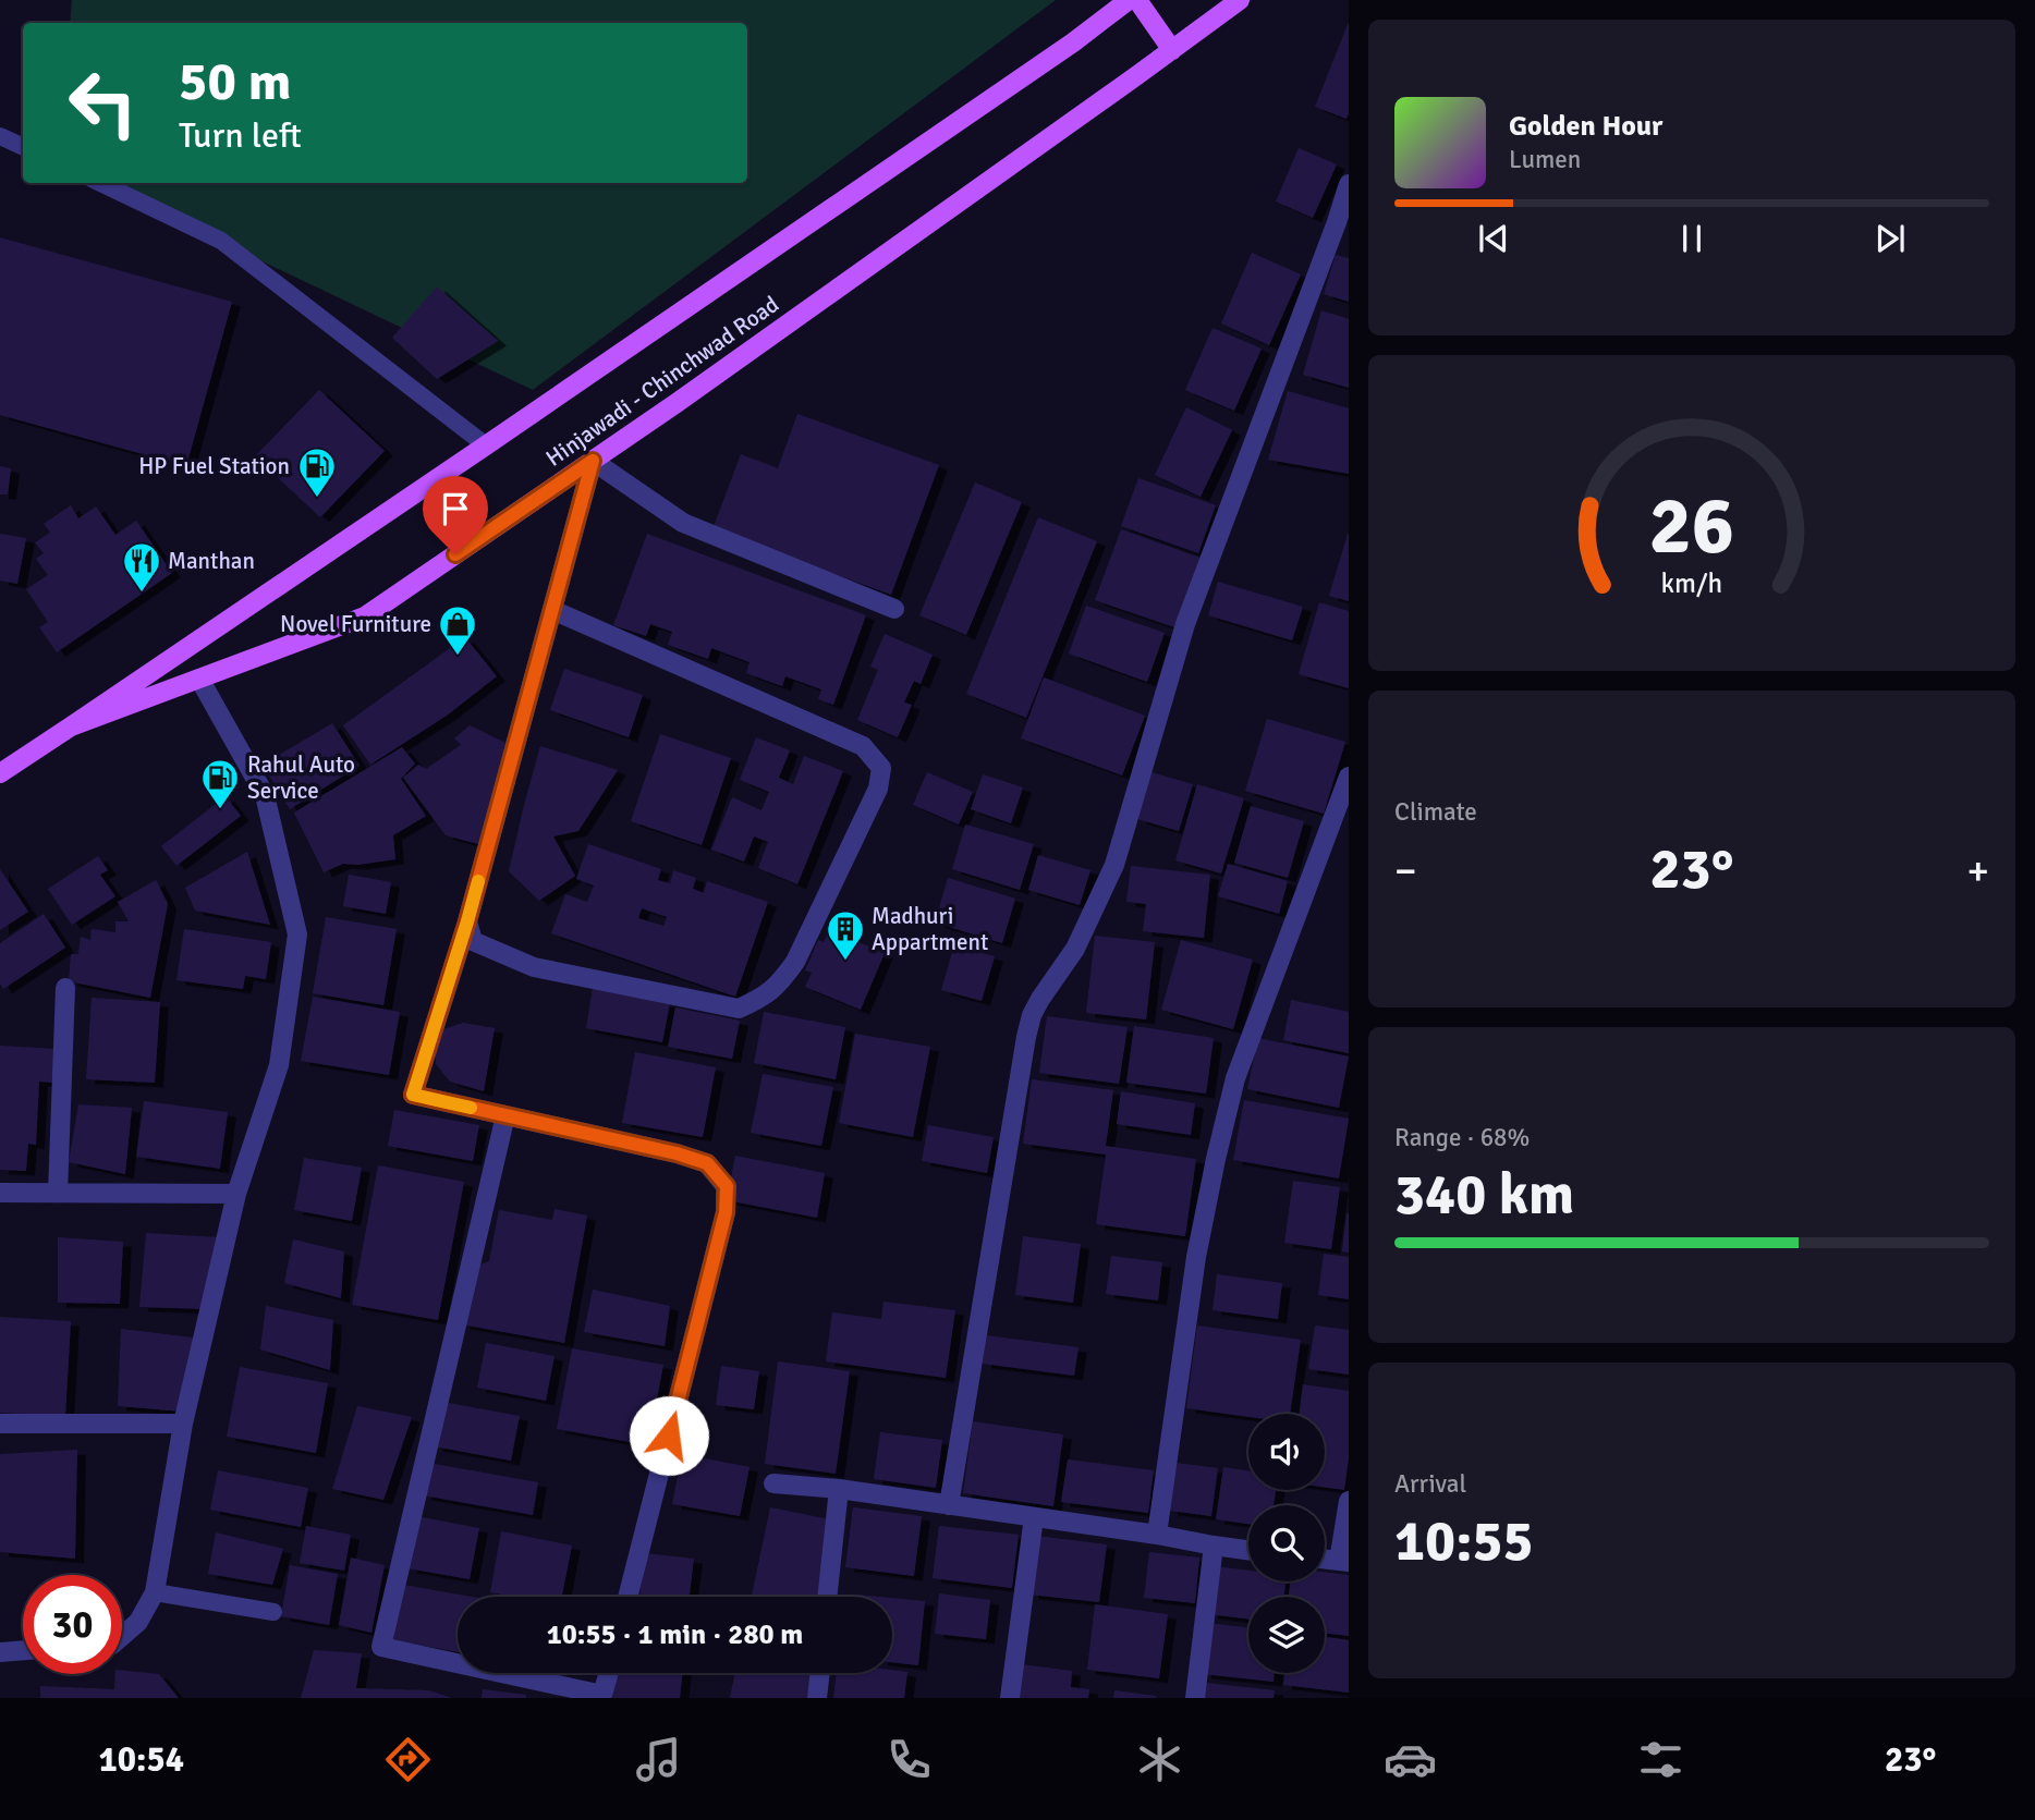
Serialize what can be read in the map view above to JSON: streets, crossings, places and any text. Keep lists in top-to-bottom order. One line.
{"streets":{"main road":["Hinjawadi - Chinchwad Road"]},"places":{"fuel station":["HP Fuel Station","Rahul Auto Service"],"restaurant":["Manthan"],"shop":["Novel Furniture"],"building":["Madhuri Appartment"]},"page":{"turn":["50 m","Turn left"],"song":["Golden Hour","Lumen"],"tile":["Climate",["Range · 68%","340 km"],["Arrival","10:55"]],"heat":["−","23°","+"],"limit":"30","trip":"10:55 · 1 min · 280 m","tabs":["10:54","23°"],"gauge":["26","km/h"]}}
